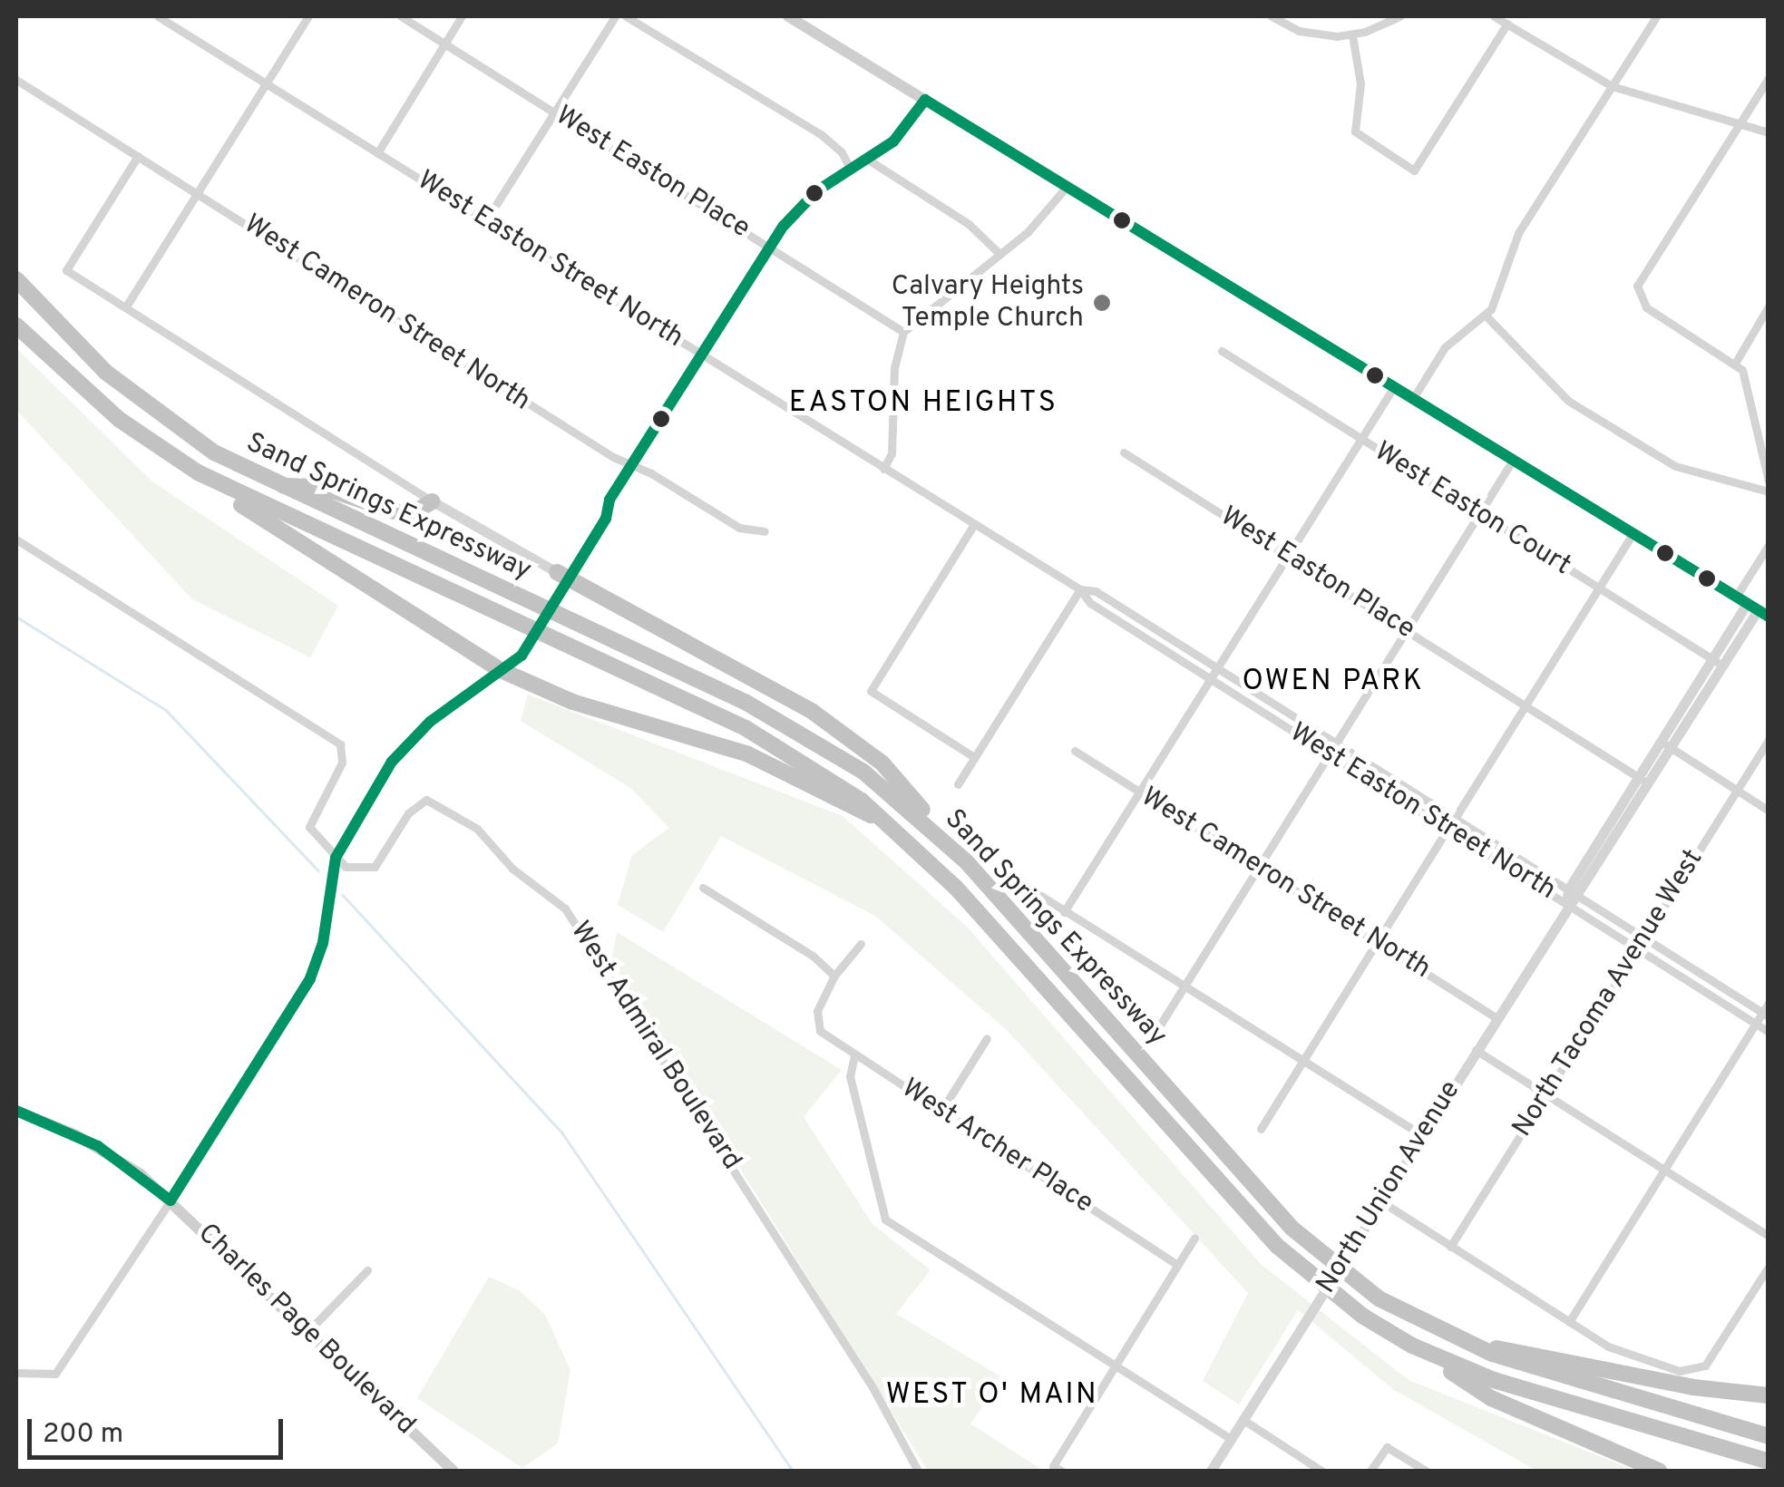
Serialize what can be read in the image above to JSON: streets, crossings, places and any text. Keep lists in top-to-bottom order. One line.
{"streets":{"highway":["Sand Springs Expressway"],"main road":["Charles Page Boulevard"],"street":["West Easton Place","West Easton Street North","West Cameron Street North","West Easton Court","North Tacoma Avenue West","West Admiral Boulevard","West Archer Place","North Union Avenue"]},"crossings":[["West Easton Place","North Union Avenue"],["West Easton Street North","North Tacoma Avenue West"],["West Easton Street North","North Union Avenue"],["West Cameron Street North","North Union Avenue"],["West Easton Court","North Union Avenue"]],"districts":["EASTON HEIGHTS","OWEN PARK","WEST O' MAIN"],"places":["Calvary Heights Temple Church"],"scale_bar":"200 m"}
